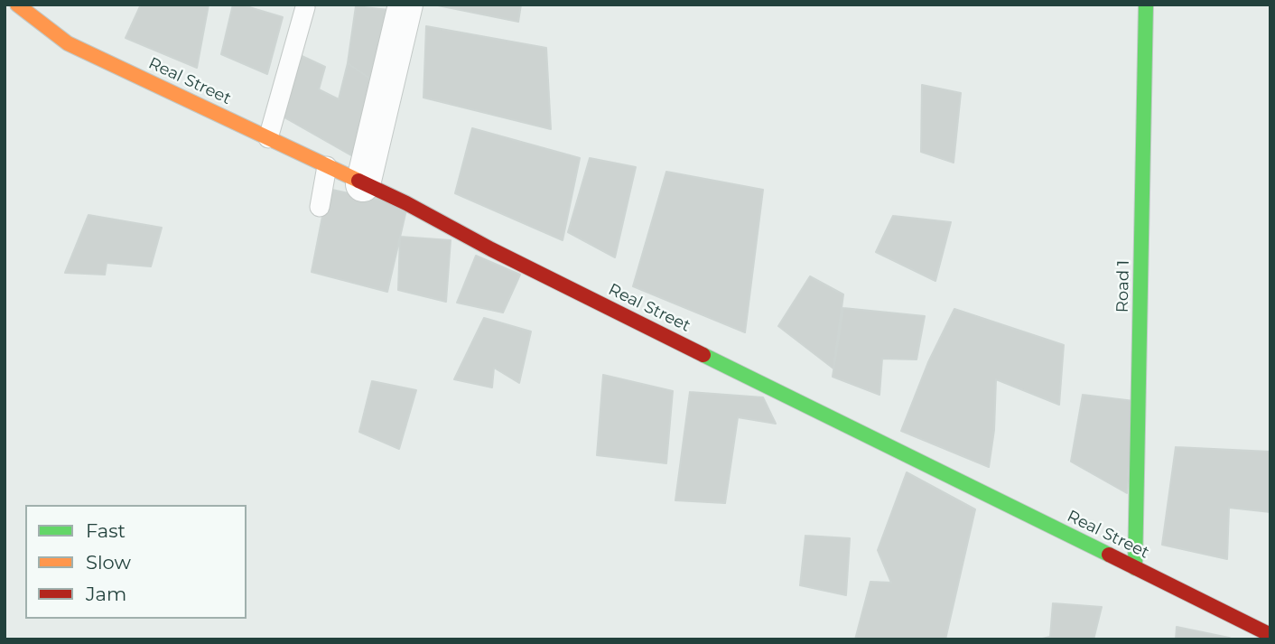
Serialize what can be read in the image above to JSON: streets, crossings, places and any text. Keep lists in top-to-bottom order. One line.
{"streets":{"street":["Real Street","Road 1"]},"crossings":[["Real Street","Road 1"]],"legend":["Fast","Slow","Jam"]}
